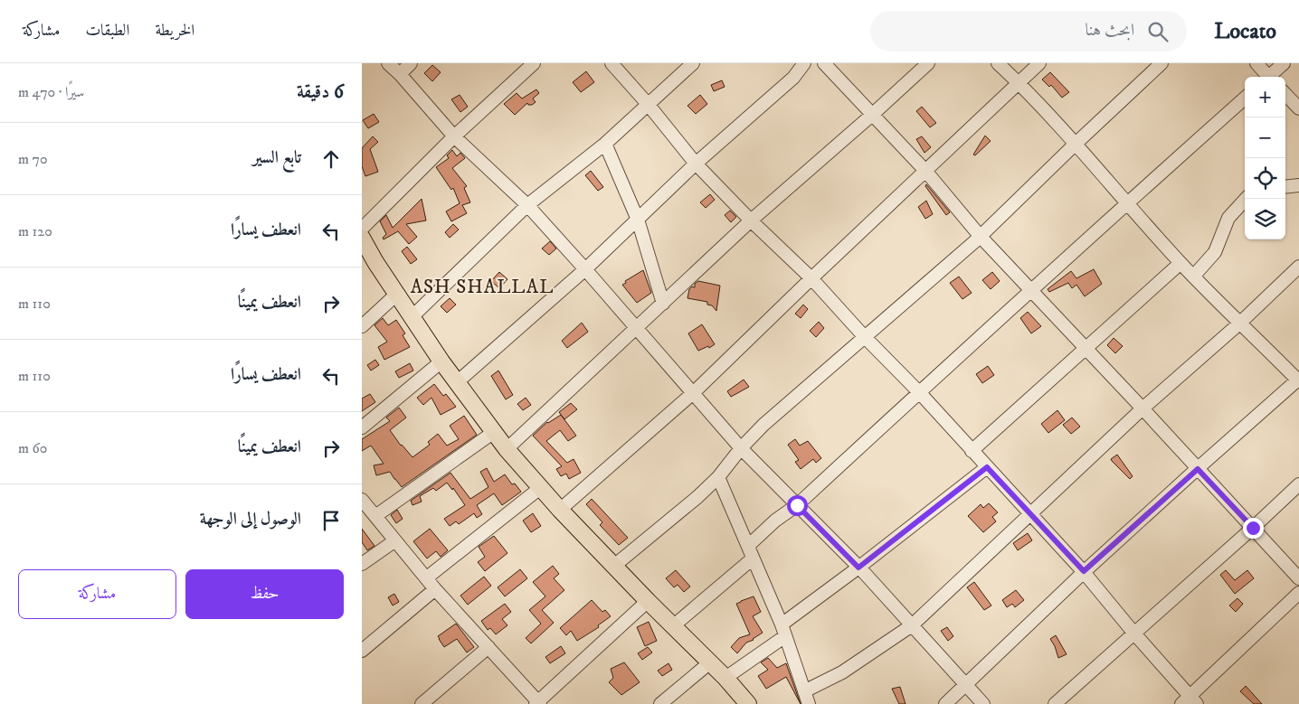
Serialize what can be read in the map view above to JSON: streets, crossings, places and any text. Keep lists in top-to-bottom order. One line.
{"districts":["ASH SHALLAL"],"page":{"header":"Locato","search":"ابحث هنا","nav":["الخريطة","الطبقات","مشاركة"],"heading":["6 دقيقة","سيرًا · 470 m"],"map_buttons":["+","−"],"list":[["تابع السير","70 m"],["انعطف يسارًا","120 m"],["انعطف يمينًا","110 m"],["انعطف يسارًا","110 m"],["انعطف يمينًا","60 m"],"الوصول إلى الوجهة"],"buttons":["حفظ","مشاركة"]}}
